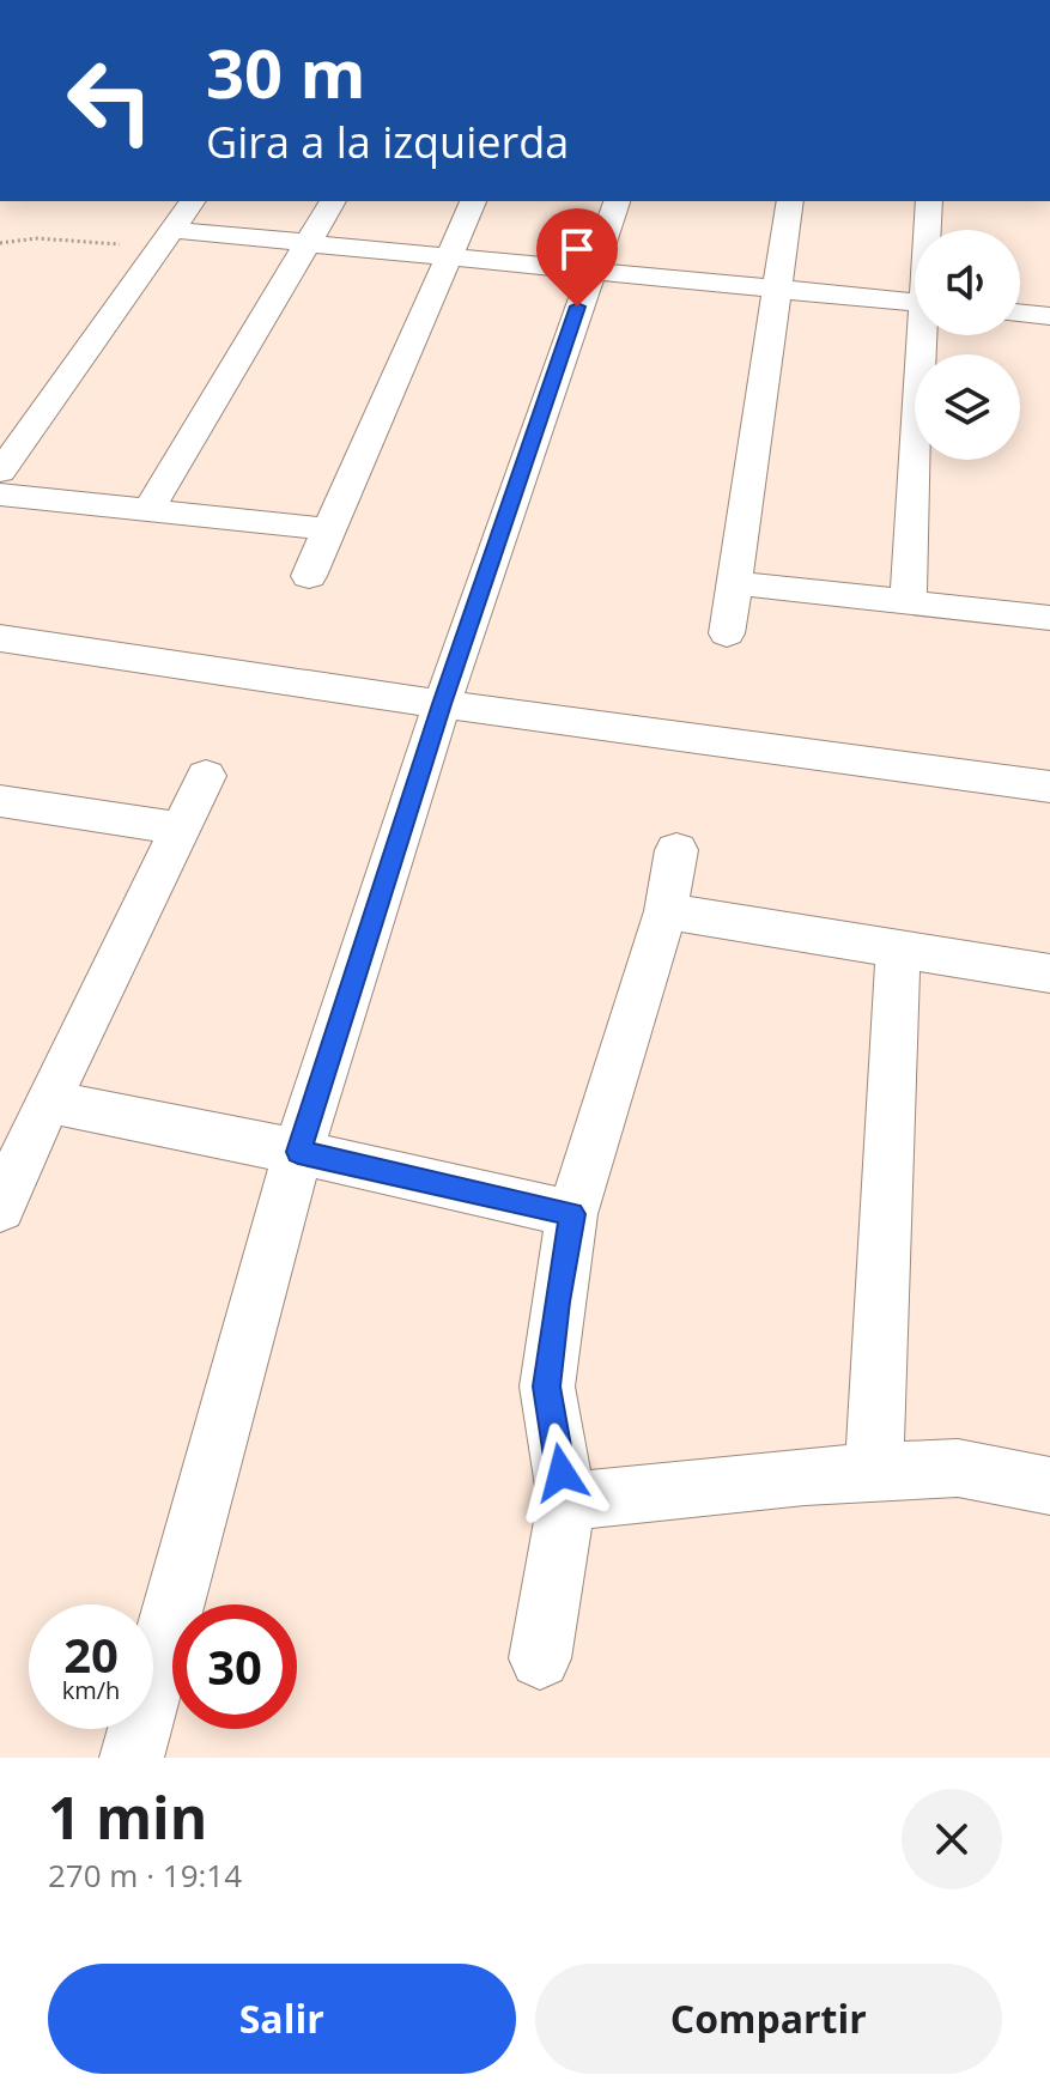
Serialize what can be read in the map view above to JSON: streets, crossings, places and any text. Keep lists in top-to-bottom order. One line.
{"page":{"turn":["30 m","Gira a la izquierda"],"speed":"20 km/h","limit":"30","heading":["1 min","270 m · 19:14"],"buttons":["Salir","Compartir"]}}
